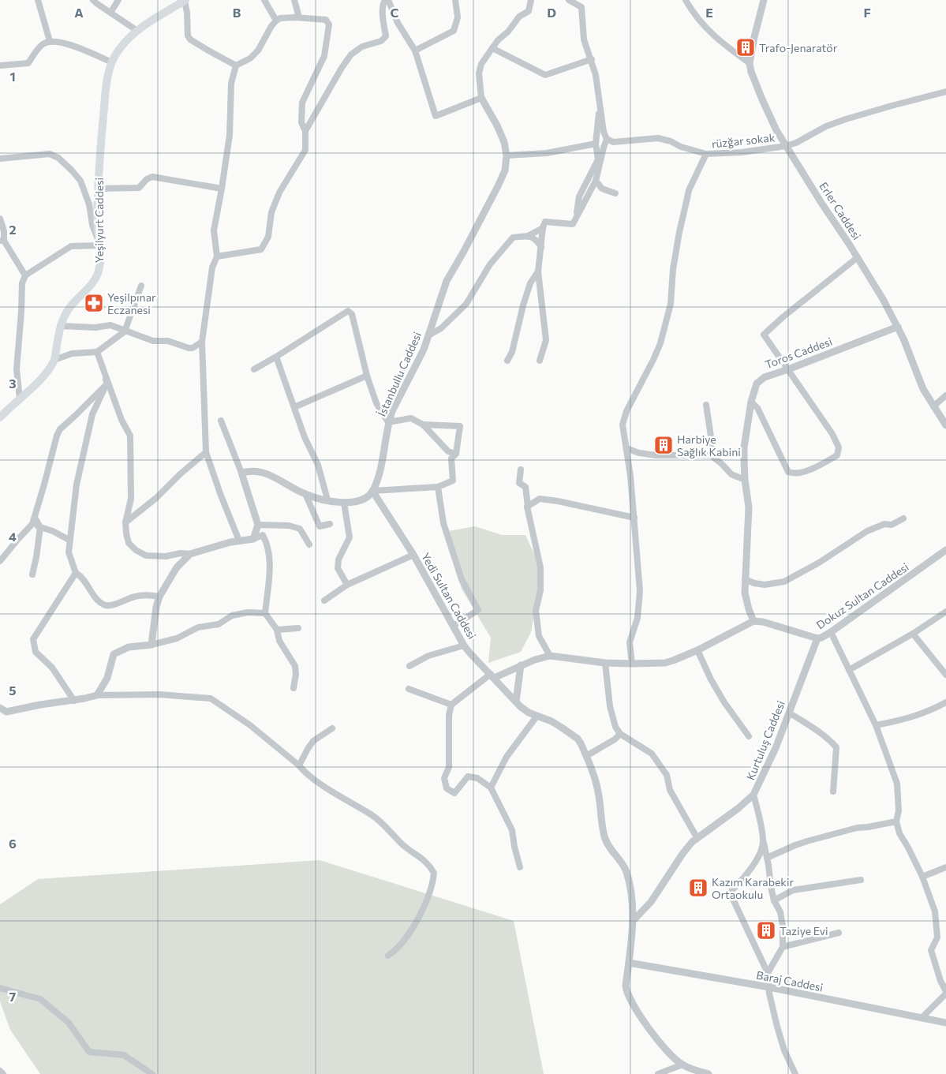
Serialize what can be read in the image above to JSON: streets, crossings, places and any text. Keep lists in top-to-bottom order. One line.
{"streets":{"main road":["Yeşilyurt Caddesi"],"street":["rüzğar sokak","Erler Caddesi","Toros Caddesi","İstanbullu Caddesi","Yedi Sultan Caddesi","Dokuz Sultan Caddesi","Kurtuluş Caddesi","Baraj Caddesi"]},"crossings":[["rüzğar sokak","Erler Caddesi"],["Erler Caddesi","Toros Caddesi"],["Toros Caddesi","Dokuz Sultan Caddesi"],["İstanbullu Caddesi","Yedi Sultan Caddesi"],["Yedi Sultan Caddesi","Kurtuluş Caddesi"],["Yedi Sultan Caddesi","Baraj Caddesi"],["Dokuz Sultan Caddesi","Kurtuluş Caddesi"]],"places":{"building":["Trafo-Jenaratör","Harbiye Sağlık Kabini","Kazım Karabekir Ortaokulu","Taziye Evi"],"pharmacy":["Yeşilpınar Eczanesi"]},"grid":{"columns":["A","B","C","D","E","F"],"rows":["1","2","3","4","5","6","7"]}}
